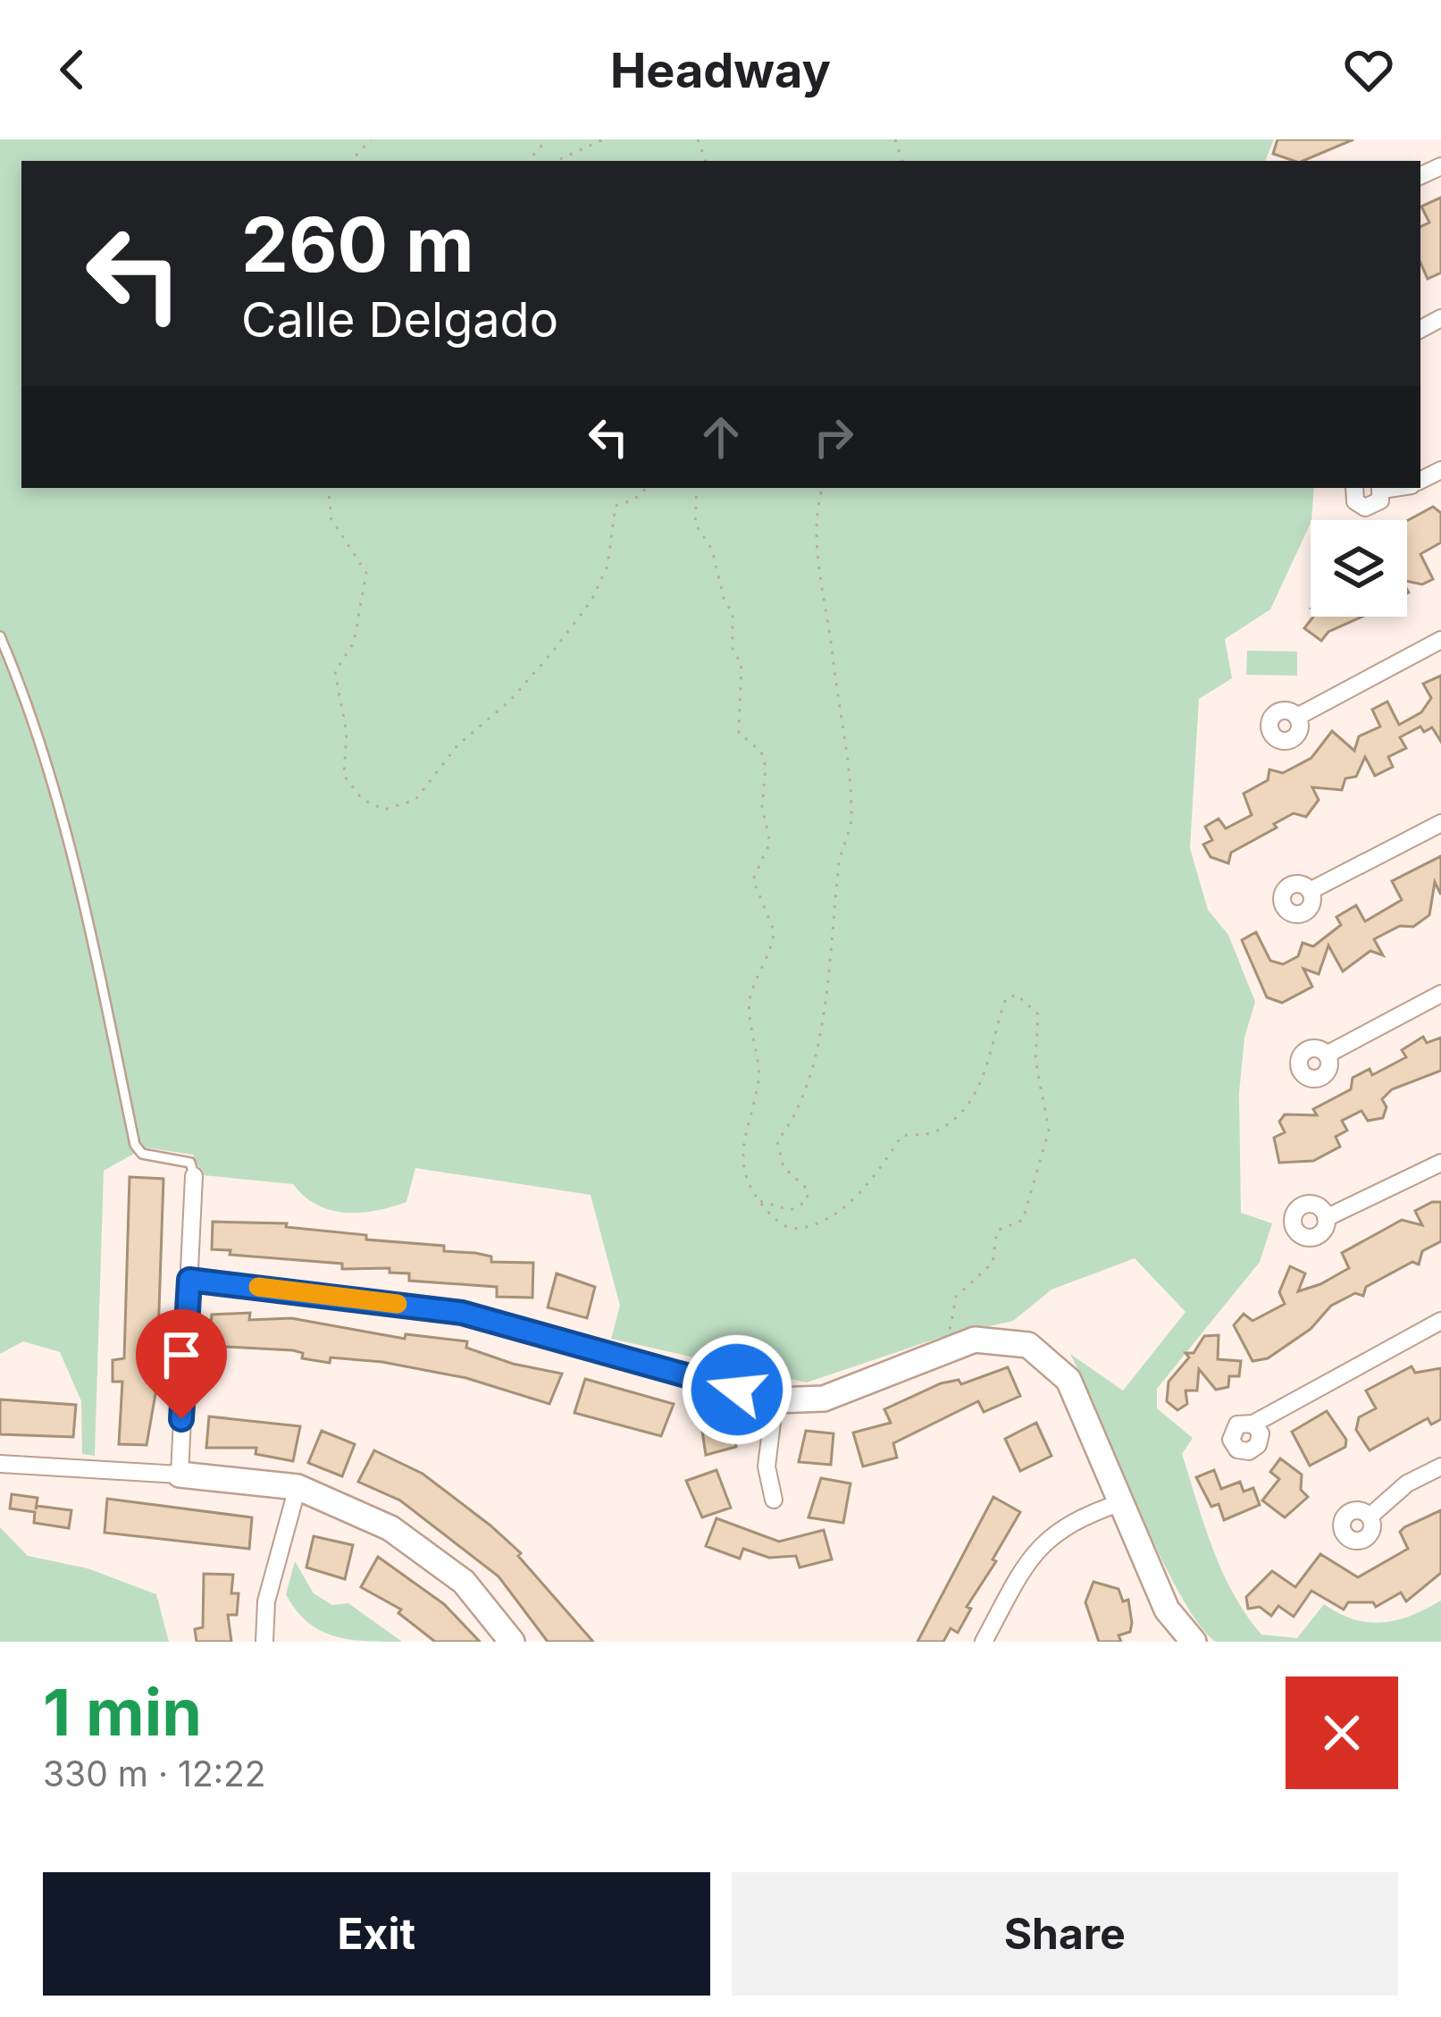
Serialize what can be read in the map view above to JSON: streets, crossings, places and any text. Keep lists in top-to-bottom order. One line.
{"page":{"header":"Headway","turn":["260 m","Calle Delgado"],"heading":["1 min","330 m · 12:22"],"buttons":["Exit","Share"]}}
